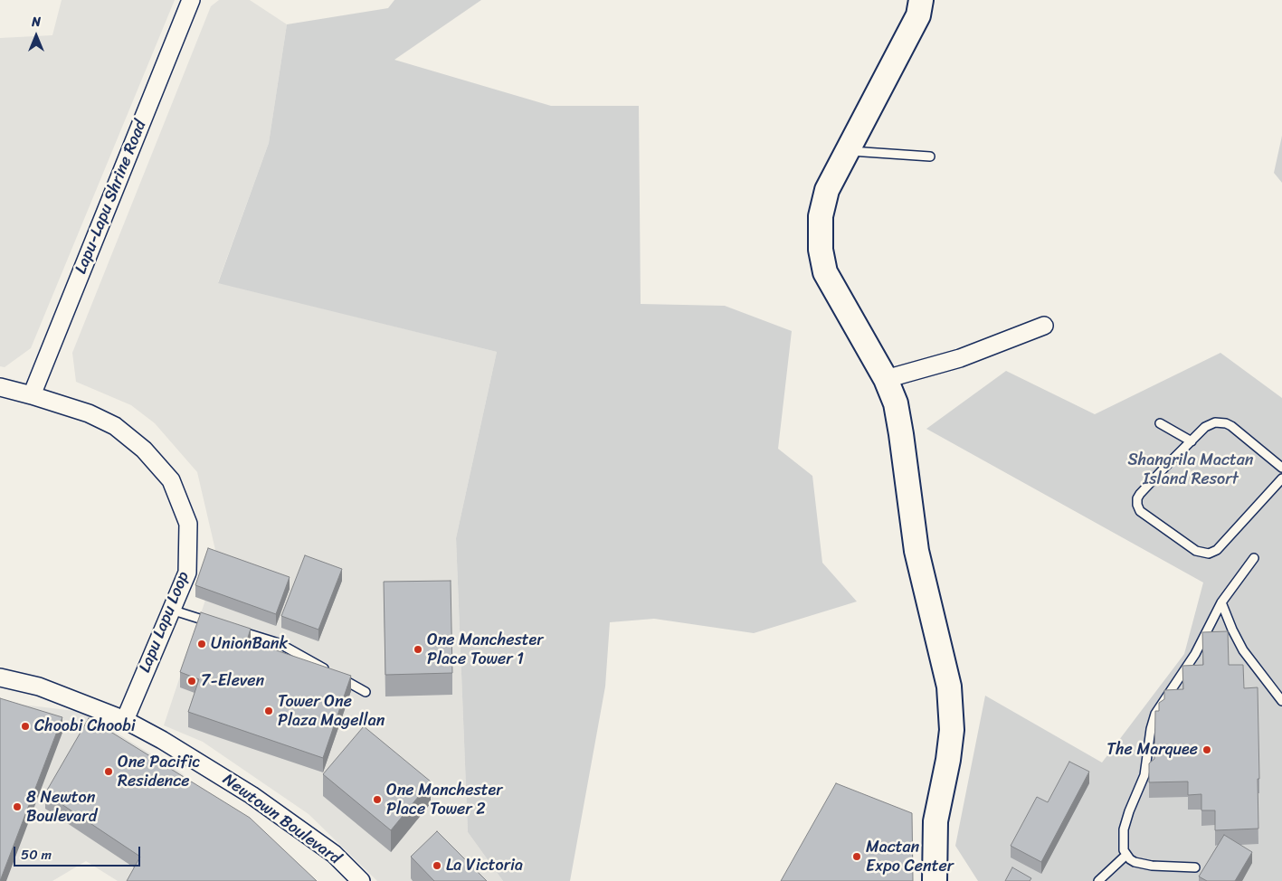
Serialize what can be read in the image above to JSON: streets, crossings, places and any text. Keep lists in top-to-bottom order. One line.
{"streets":{"street":["Lapu-Lapu Shrine Road","Lapu Lapu Loop","Newtown Boulevard"]},"crossings":[["Lapu-Lapu Shrine Road","Lapu Lapu Loop"],["Lapu Lapu Loop","Newtown Boulevard"]],"parks":["Shangrila Mactan Island Resort"],"places":["UnionBank","One Manchester Place Tower 1","7-Eleven","Tower One Plaza Magellan","Choobi Choobi","The Marquee","One Pacific Residence","One Manchester Place Tower 2","8 Newton Boulevard","Mactan Expo Center","La Victoria"],"scale_bar":"50 m","north":"top"}
